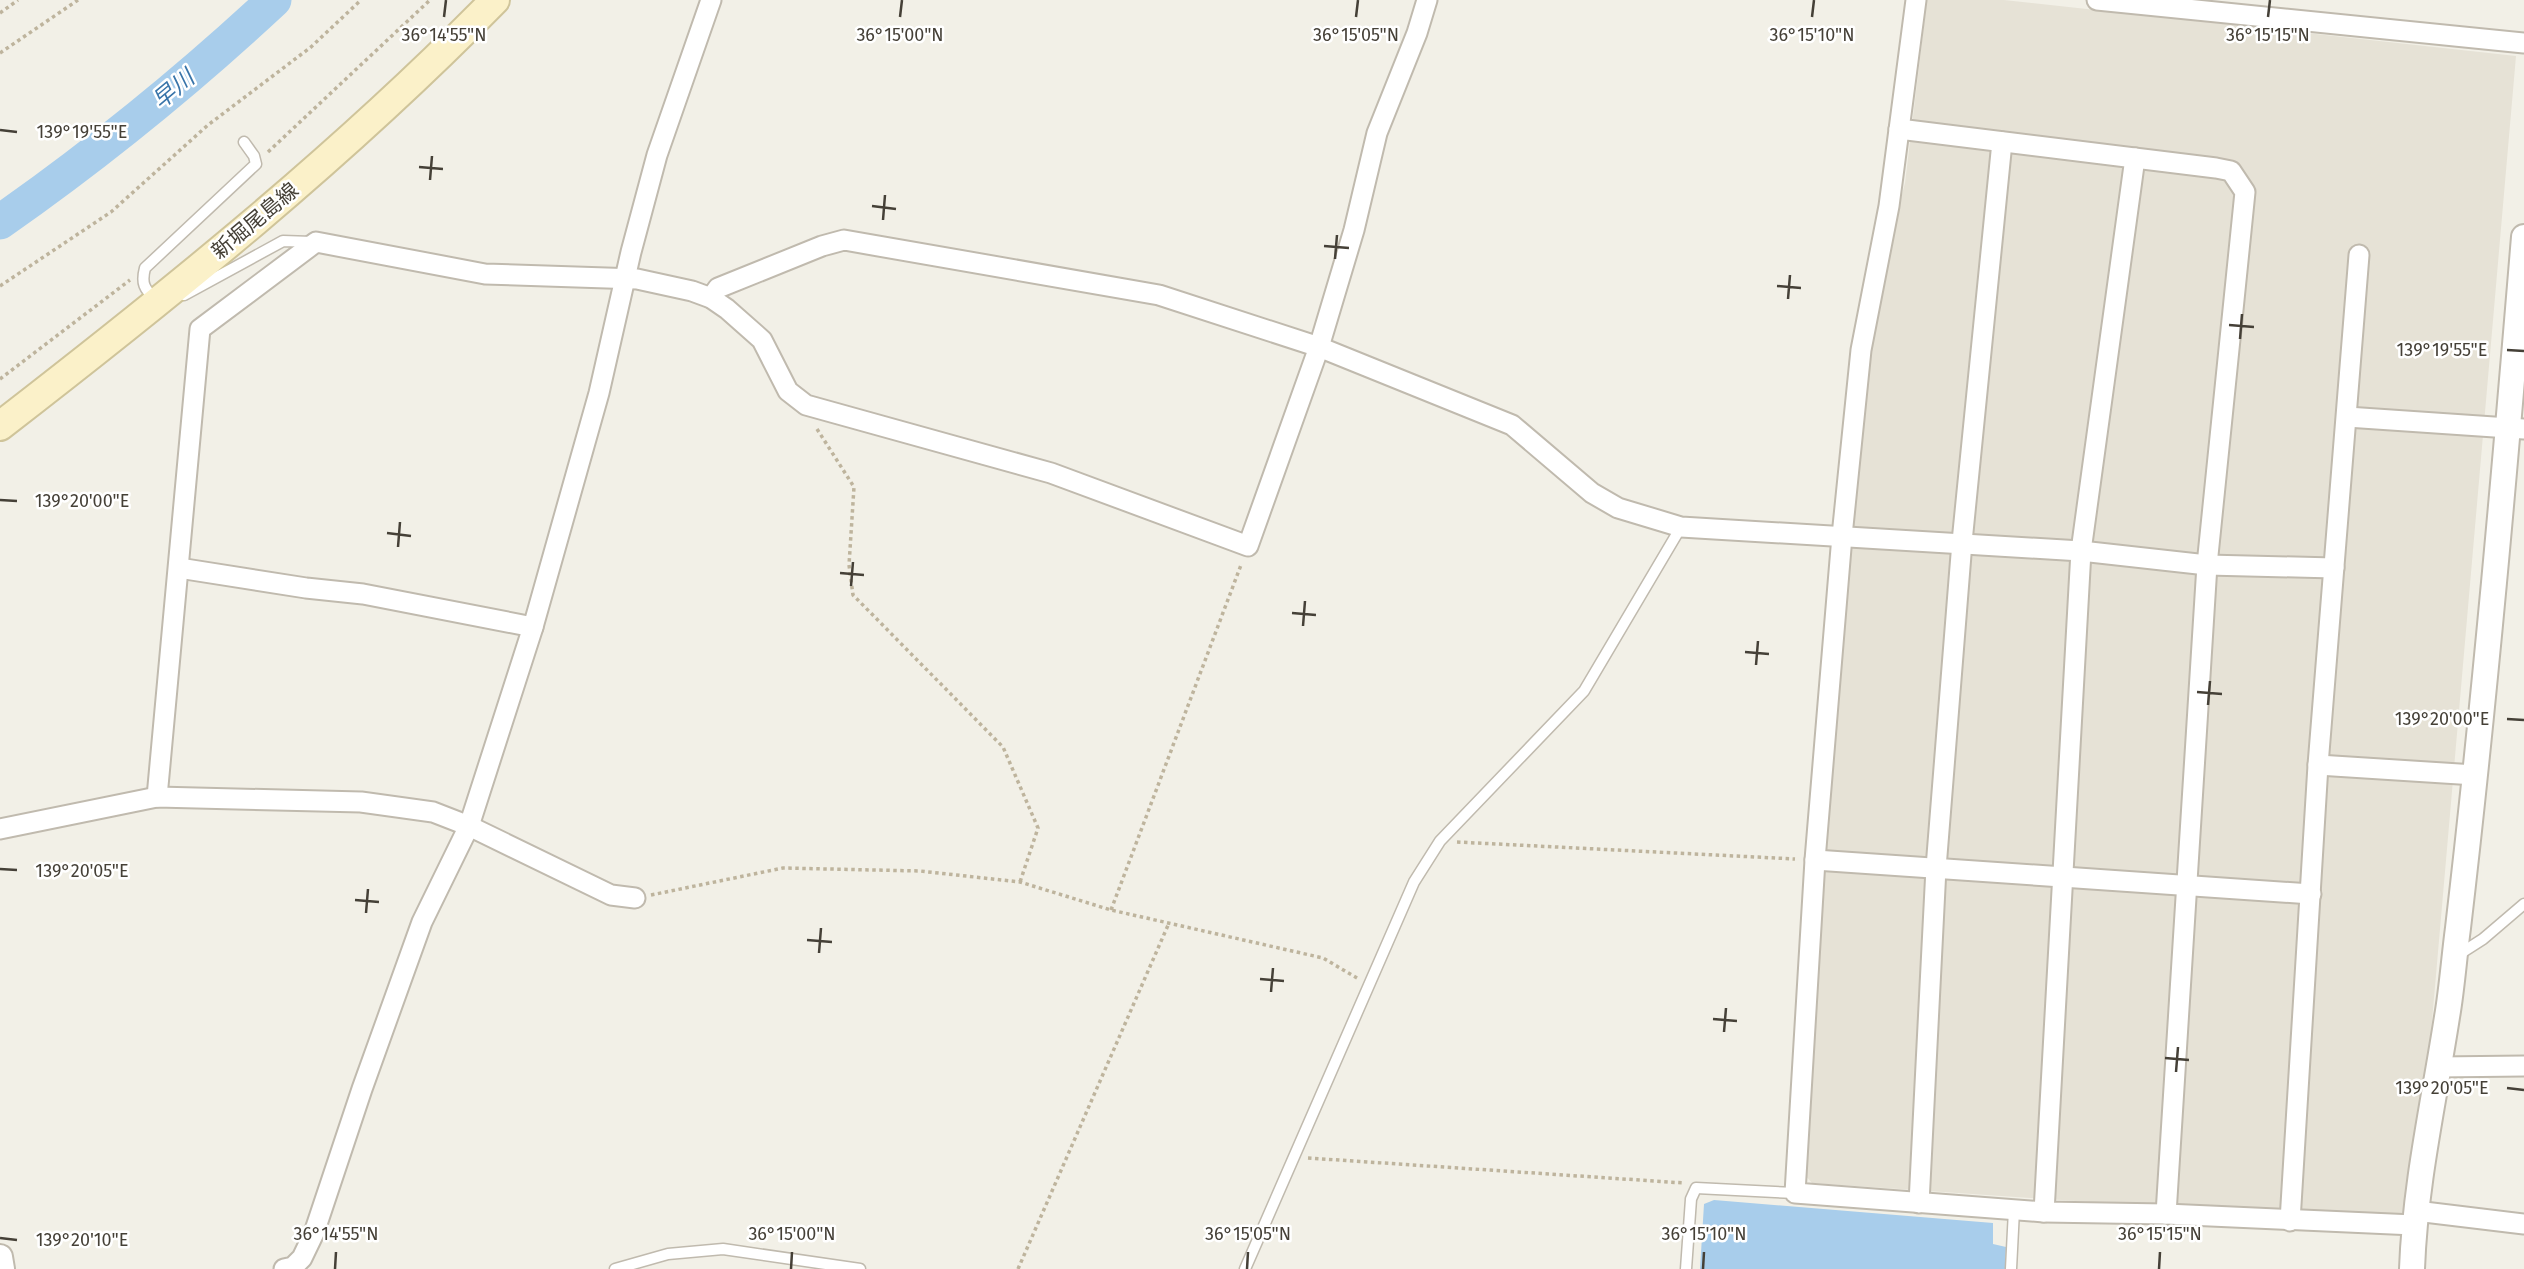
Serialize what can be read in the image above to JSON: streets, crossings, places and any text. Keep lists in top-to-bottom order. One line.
{"streets":{"main road":["新堀尾島線"]},"water":["早川"],"coordinates":["36°14'55\"N","36°15'00\"N","36°15'05\"N","36°15'10\"N","36°15'15\"N","139°19'55\"E","139°20'00\"E","139°20'05\"E","139°20'10\"E"]}
